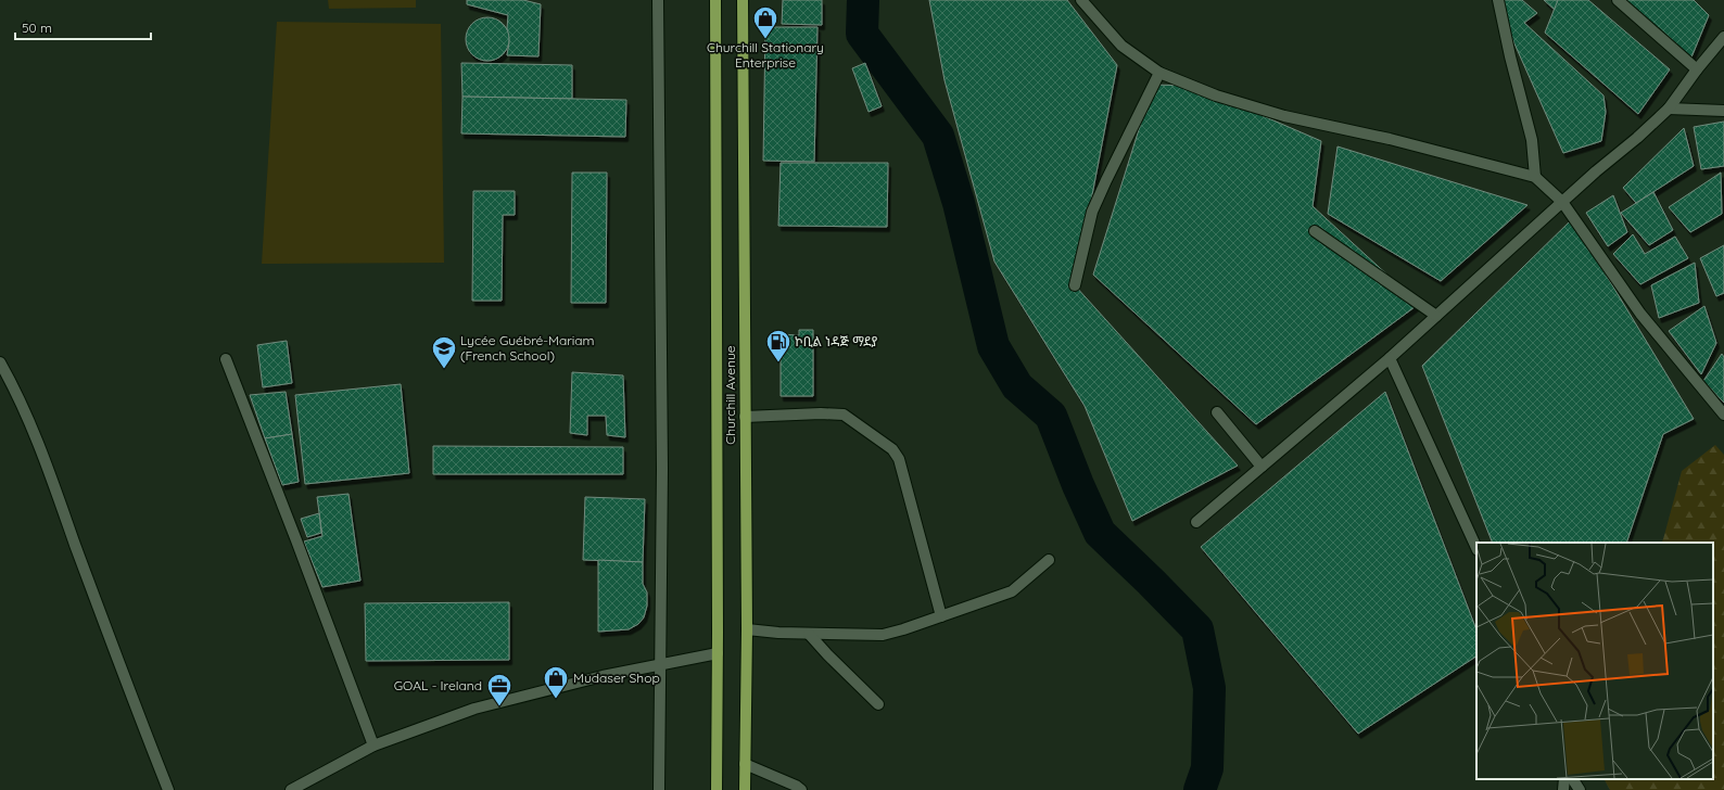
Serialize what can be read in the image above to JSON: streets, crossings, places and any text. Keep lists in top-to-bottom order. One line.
{"streets":{"main road":["Churchill Avenue"]},"places":{"shop":["Churchill Stationary Enterprise","Mudaser Shop"],"fuel station":["ኮቢል ነዳጅ ማደያ"],"school or university":["Lycée Guébré-Mariam (French School)"],"office":["GOAL - Ireland"]},"scale_bar":"50 m"}
